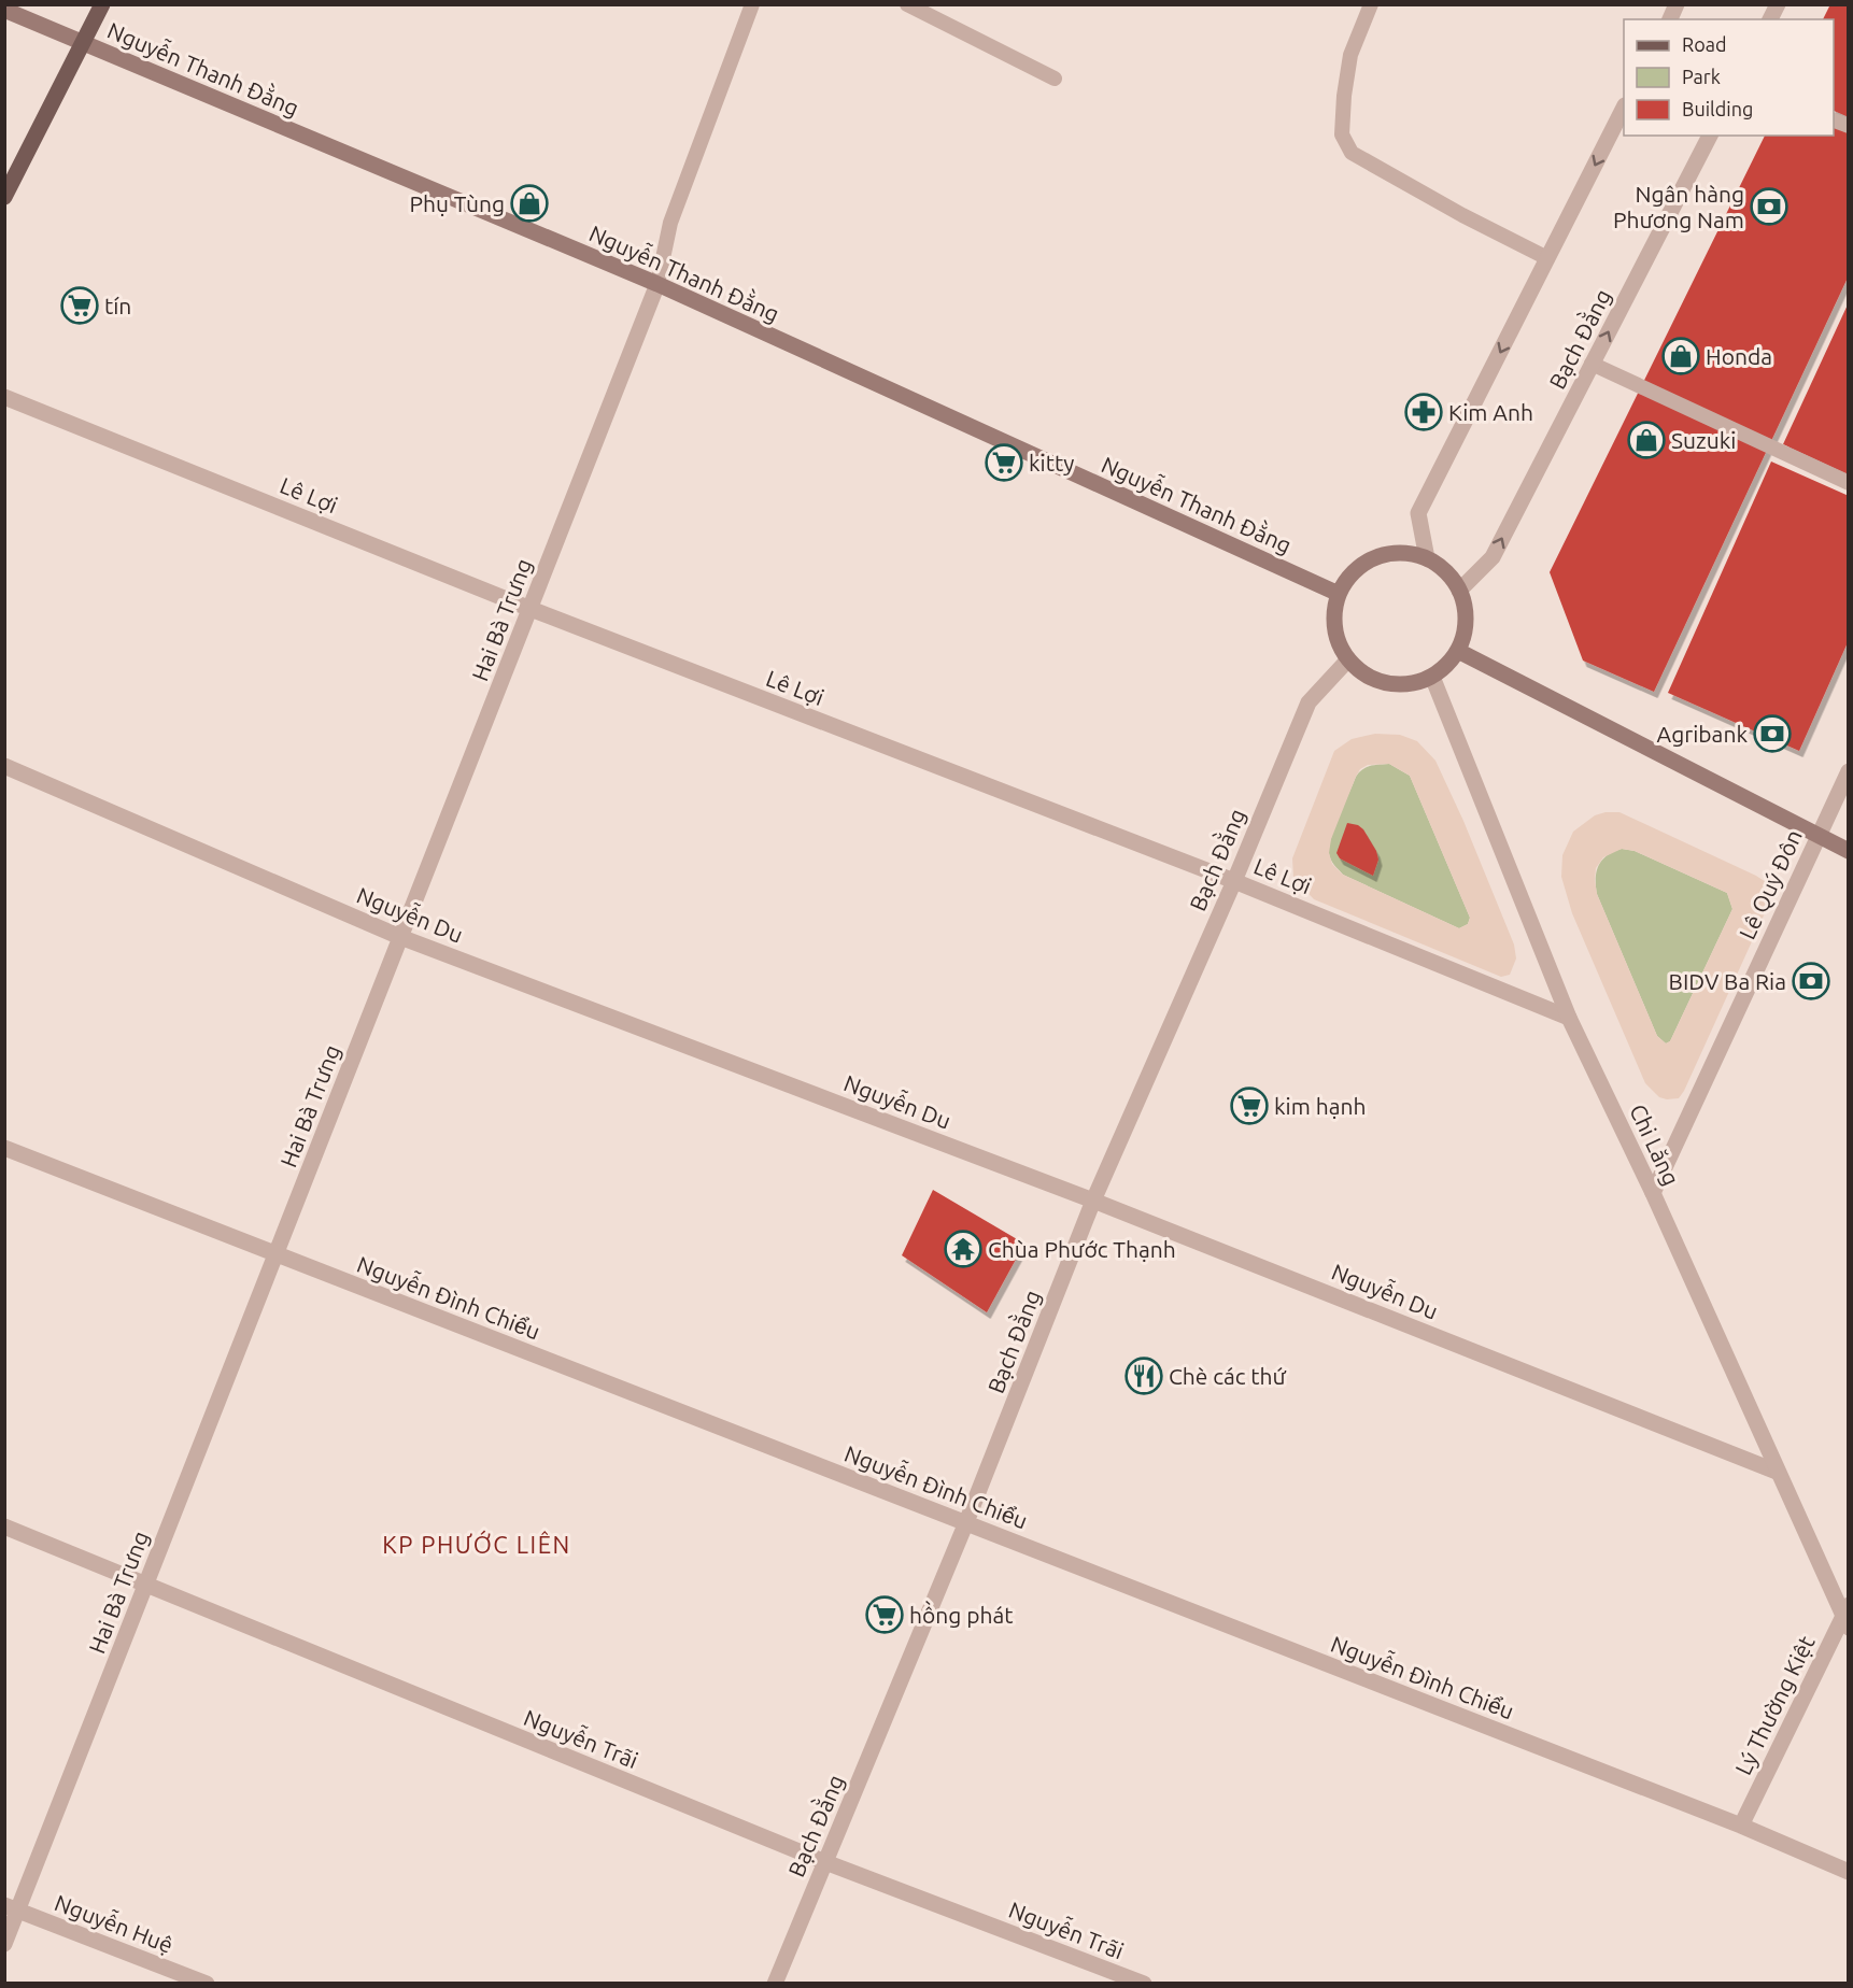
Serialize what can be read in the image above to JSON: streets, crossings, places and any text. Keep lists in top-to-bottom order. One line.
{"streets":{"main road":["Nguyễn Thanh Đằng"],"street":["Bạch Đằng","Lê Lợi","Hai Bà Trưng","Lê Quý Đôn","Nguyễn Du","Chi Lăng","Nguyễn Đình Chiểu","Lý Thường Kiệt","Nguyễn Trãi","Nguyễn Huệ"]},"crossings":[["Nguyễn Thanh Đằng","Bạch Đằng"],["Nguyễn Thanh Đằng","Hai Bà Trưng"],["Nguyễn Thanh Đằng","Chi Lăng"],["Bạch Đằng","Lê Lợi"],["Bạch Đằng","Nguyễn Du"],["Bạch Đằng","Chi Lăng"],["Bạch Đằng","Nguyễn Đình Chiểu"],["Bạch Đằng","Nguyễn Trãi"],["Lê Lợi","Hai Bà Trưng"],["Lê Lợi","Chi Lăng"],["Hai Bà Trưng","Nguyễn Du"],["Hai Bà Trưng","Nguyễn Đình Chiểu"],["Hai Bà Trưng","Nguyễn Trãi"],["Hai Bà Trưng","Nguyễn Huệ"],["Lê Quý Đôn","Chi Lăng"],["Nguyễn Du","Chi Lăng"],["Chi Lăng","Lý Thường Kiệt"],["Nguyễn Đình Chiểu","Lý Thường Kiệt"]],"districts":["KP PHƯỚC LIÊN"],"places":{"shop":["Phụ Tùng","Honda","Suzuki"],"bank":["Ngân hàng Phương Nam","Agribank","BIDV Ba Ria"],"supermarket":["tín","kitty","kim hạnh","hồng phát"],"pharmacy":["Kim Anh"],"temple":["Chùa Phước Thạnh"],"restaurant":["Chè các thứ"]},"legend":["Road","Park","Building"]}
